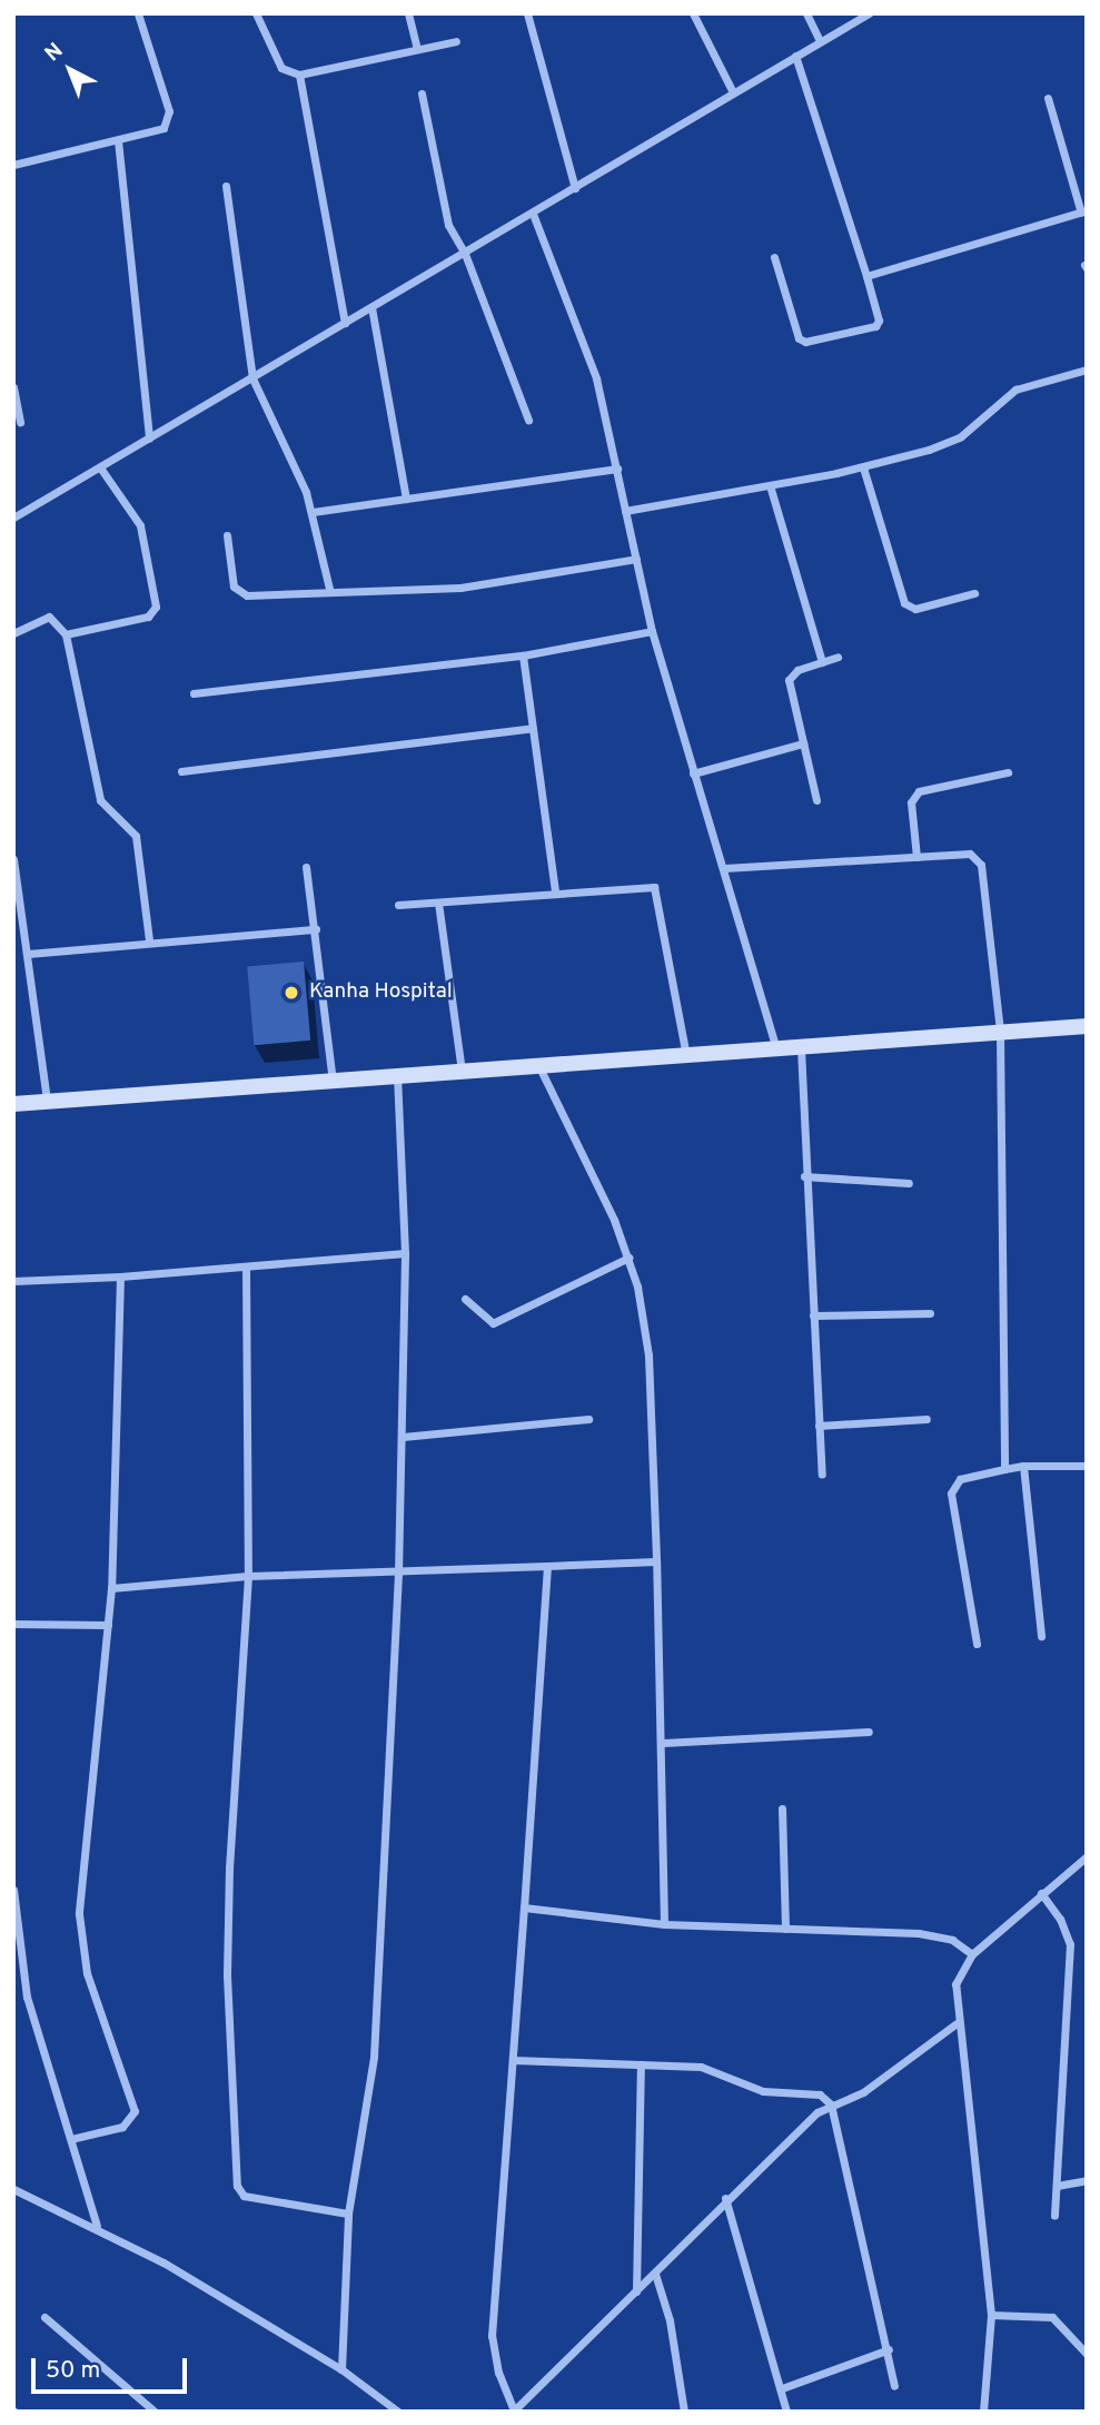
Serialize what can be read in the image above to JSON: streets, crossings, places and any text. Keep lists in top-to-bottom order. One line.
{"places":["Kanha Hospital"],"scale_bar":"50 m","north":"top left"}
